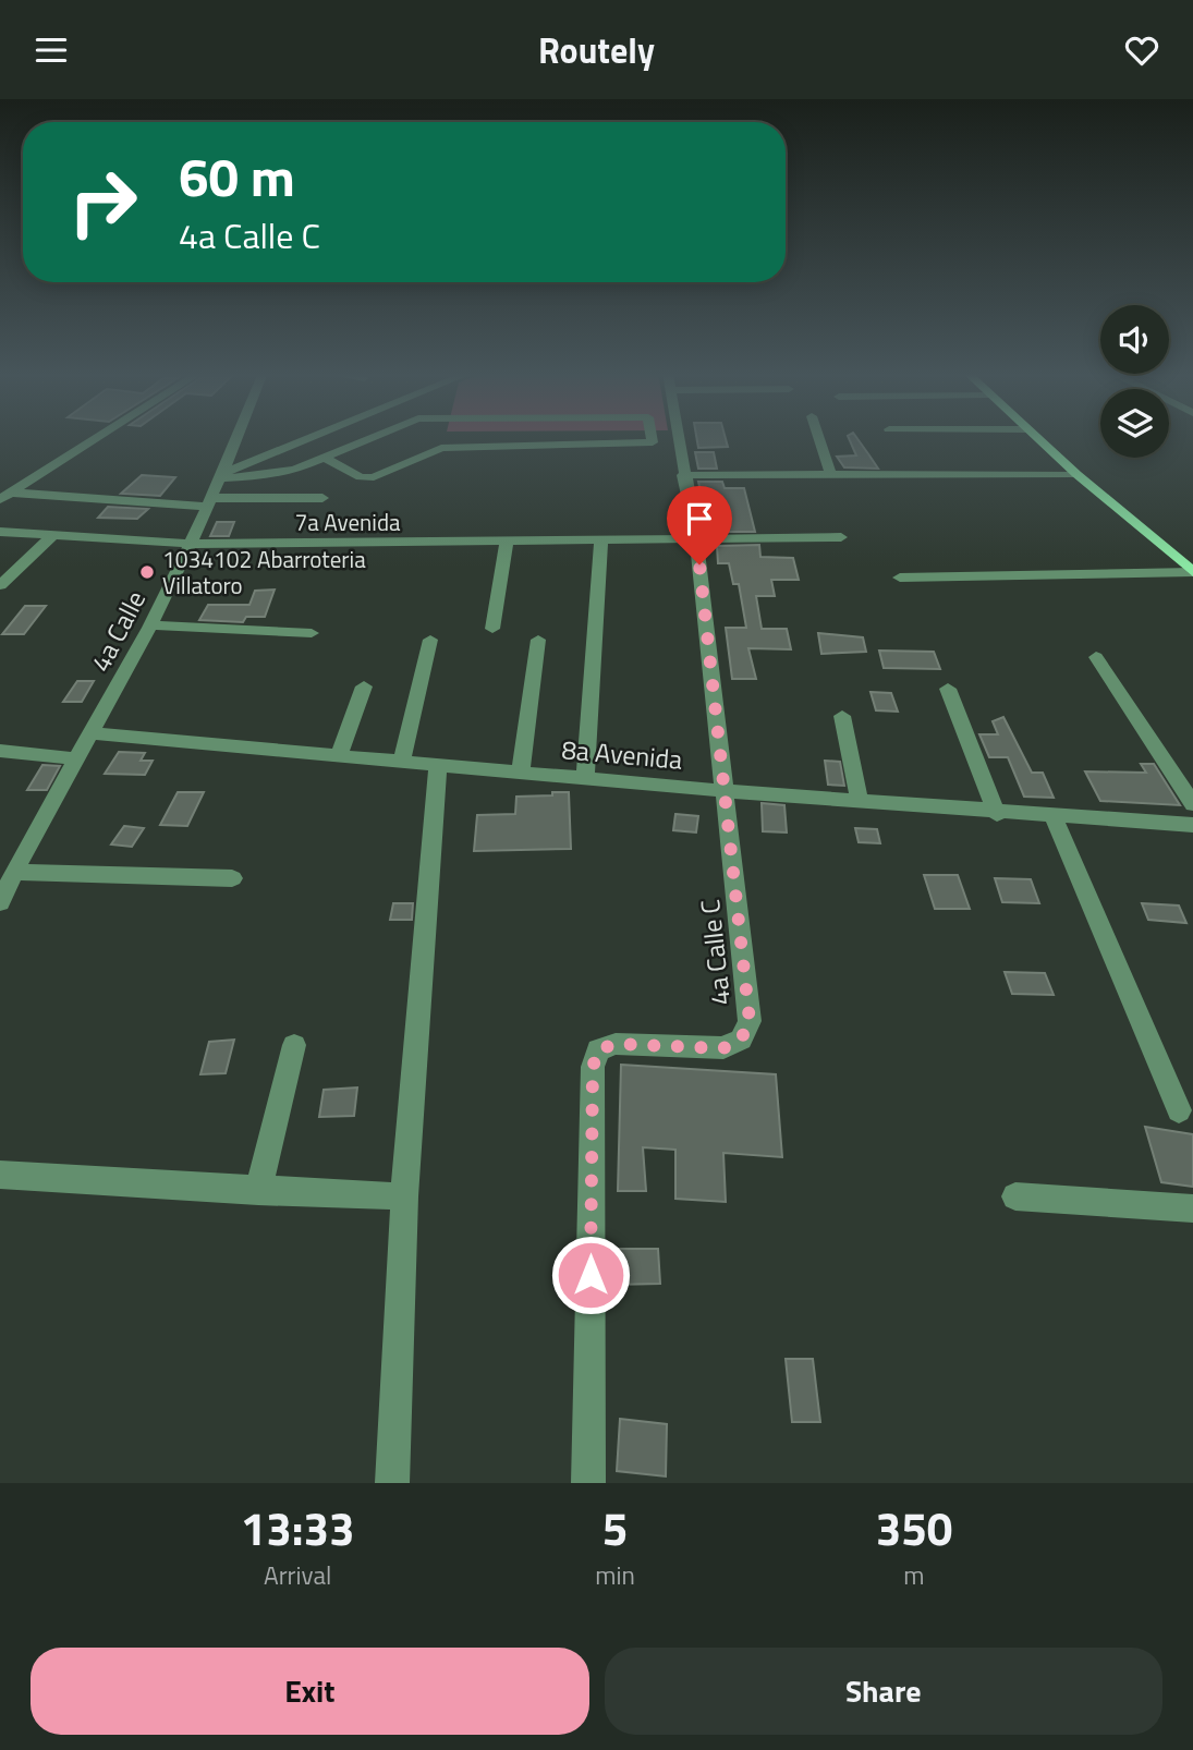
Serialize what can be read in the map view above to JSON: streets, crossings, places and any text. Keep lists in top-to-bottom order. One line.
{"streets":{"street":["7a Avenida","4a Calle","8a Avenida","4a Calle C"]},"crossings":[["7a Avenida","4a Calle"],["7a Avenida","4a Calle C"],["4a Calle","8a Avenida"],["8a Avenida","4a Calle C"]],"places":["1034102 Abarroteria Villatoro"],"page":{"header":"Routely","turn":["60 m","4a Calle C"],"eta":["13:33","Arrival","5","min","350","m"],"buttons":["Exit","Share"]}}
